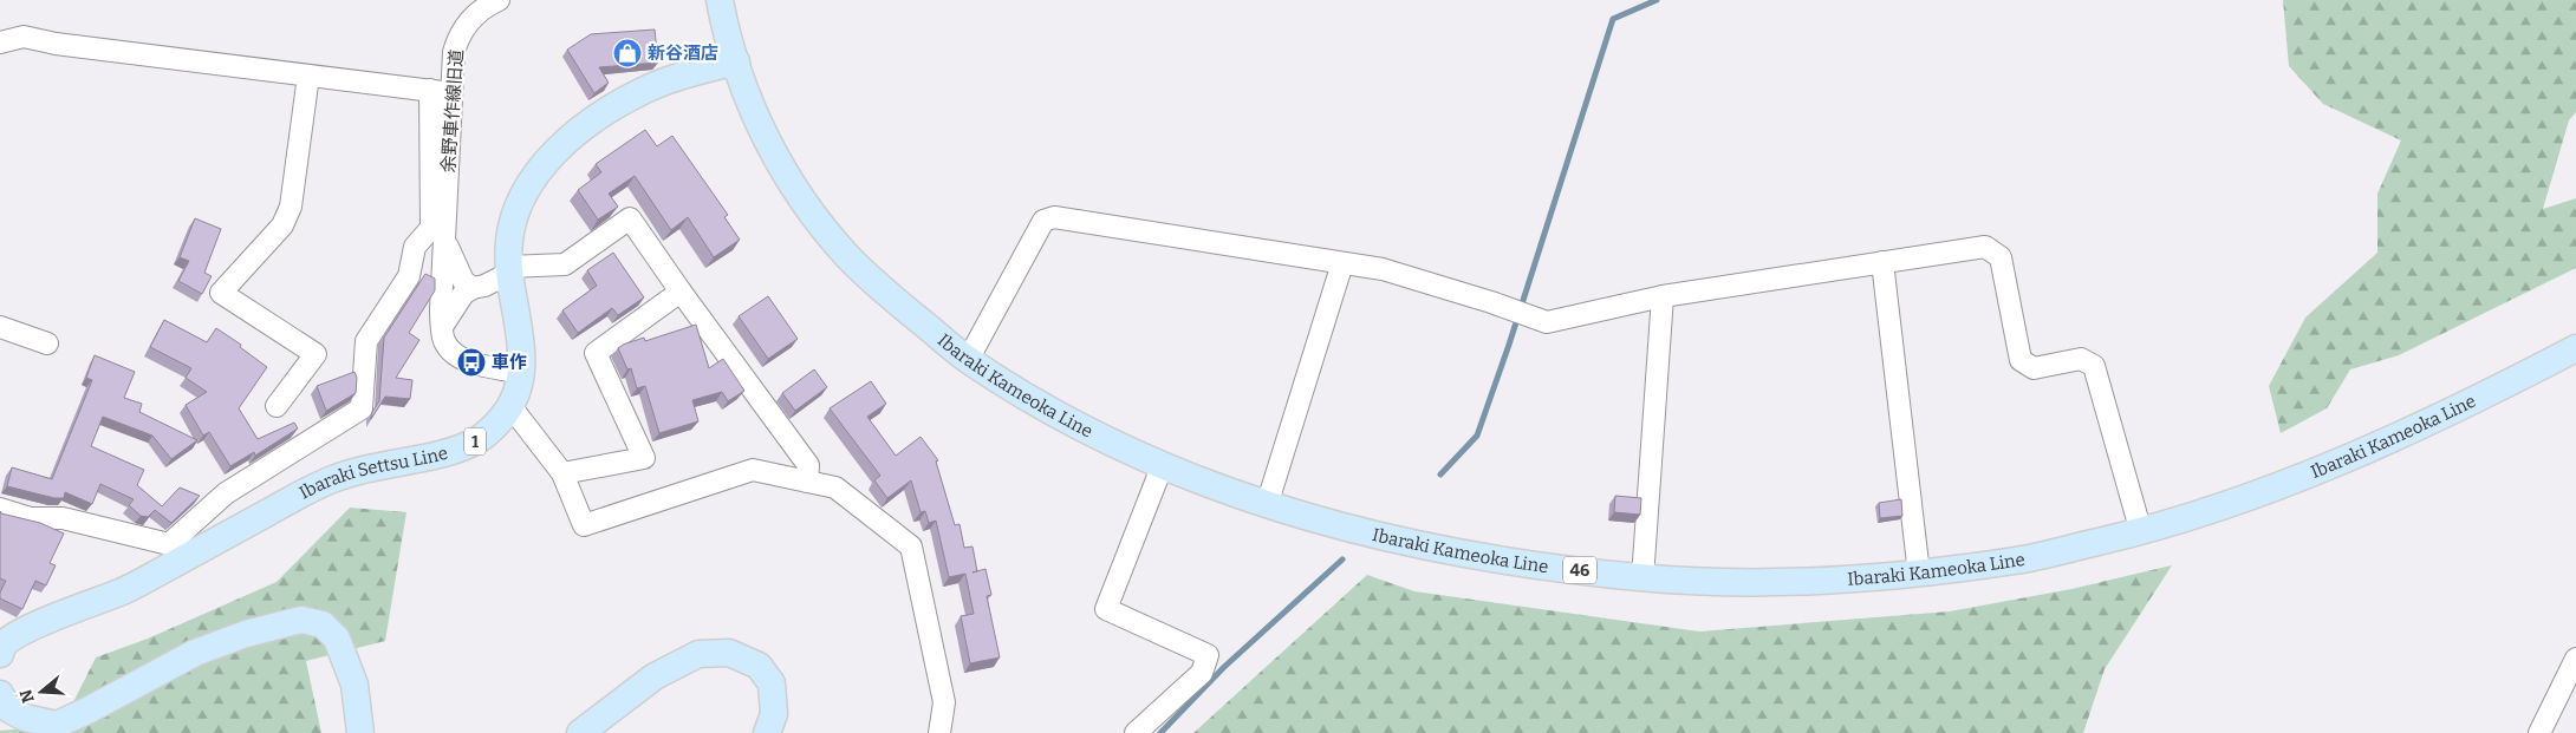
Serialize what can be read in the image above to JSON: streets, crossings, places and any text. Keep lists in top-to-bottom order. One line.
{"streets":{"main road":["Ibaraki Kameoka Line","1","Ibaraki Settsu Line","46"],"street":["余野車作線旧道"]},"crossings":[["余野車作線旧道","Ibaraki Settsu Line"],["Ibaraki Kameoka Line","Ibaraki Settsu Line"]],"places":{"shop":["新谷酒店"],"bus stop":["車作"]},"north":"left"}
